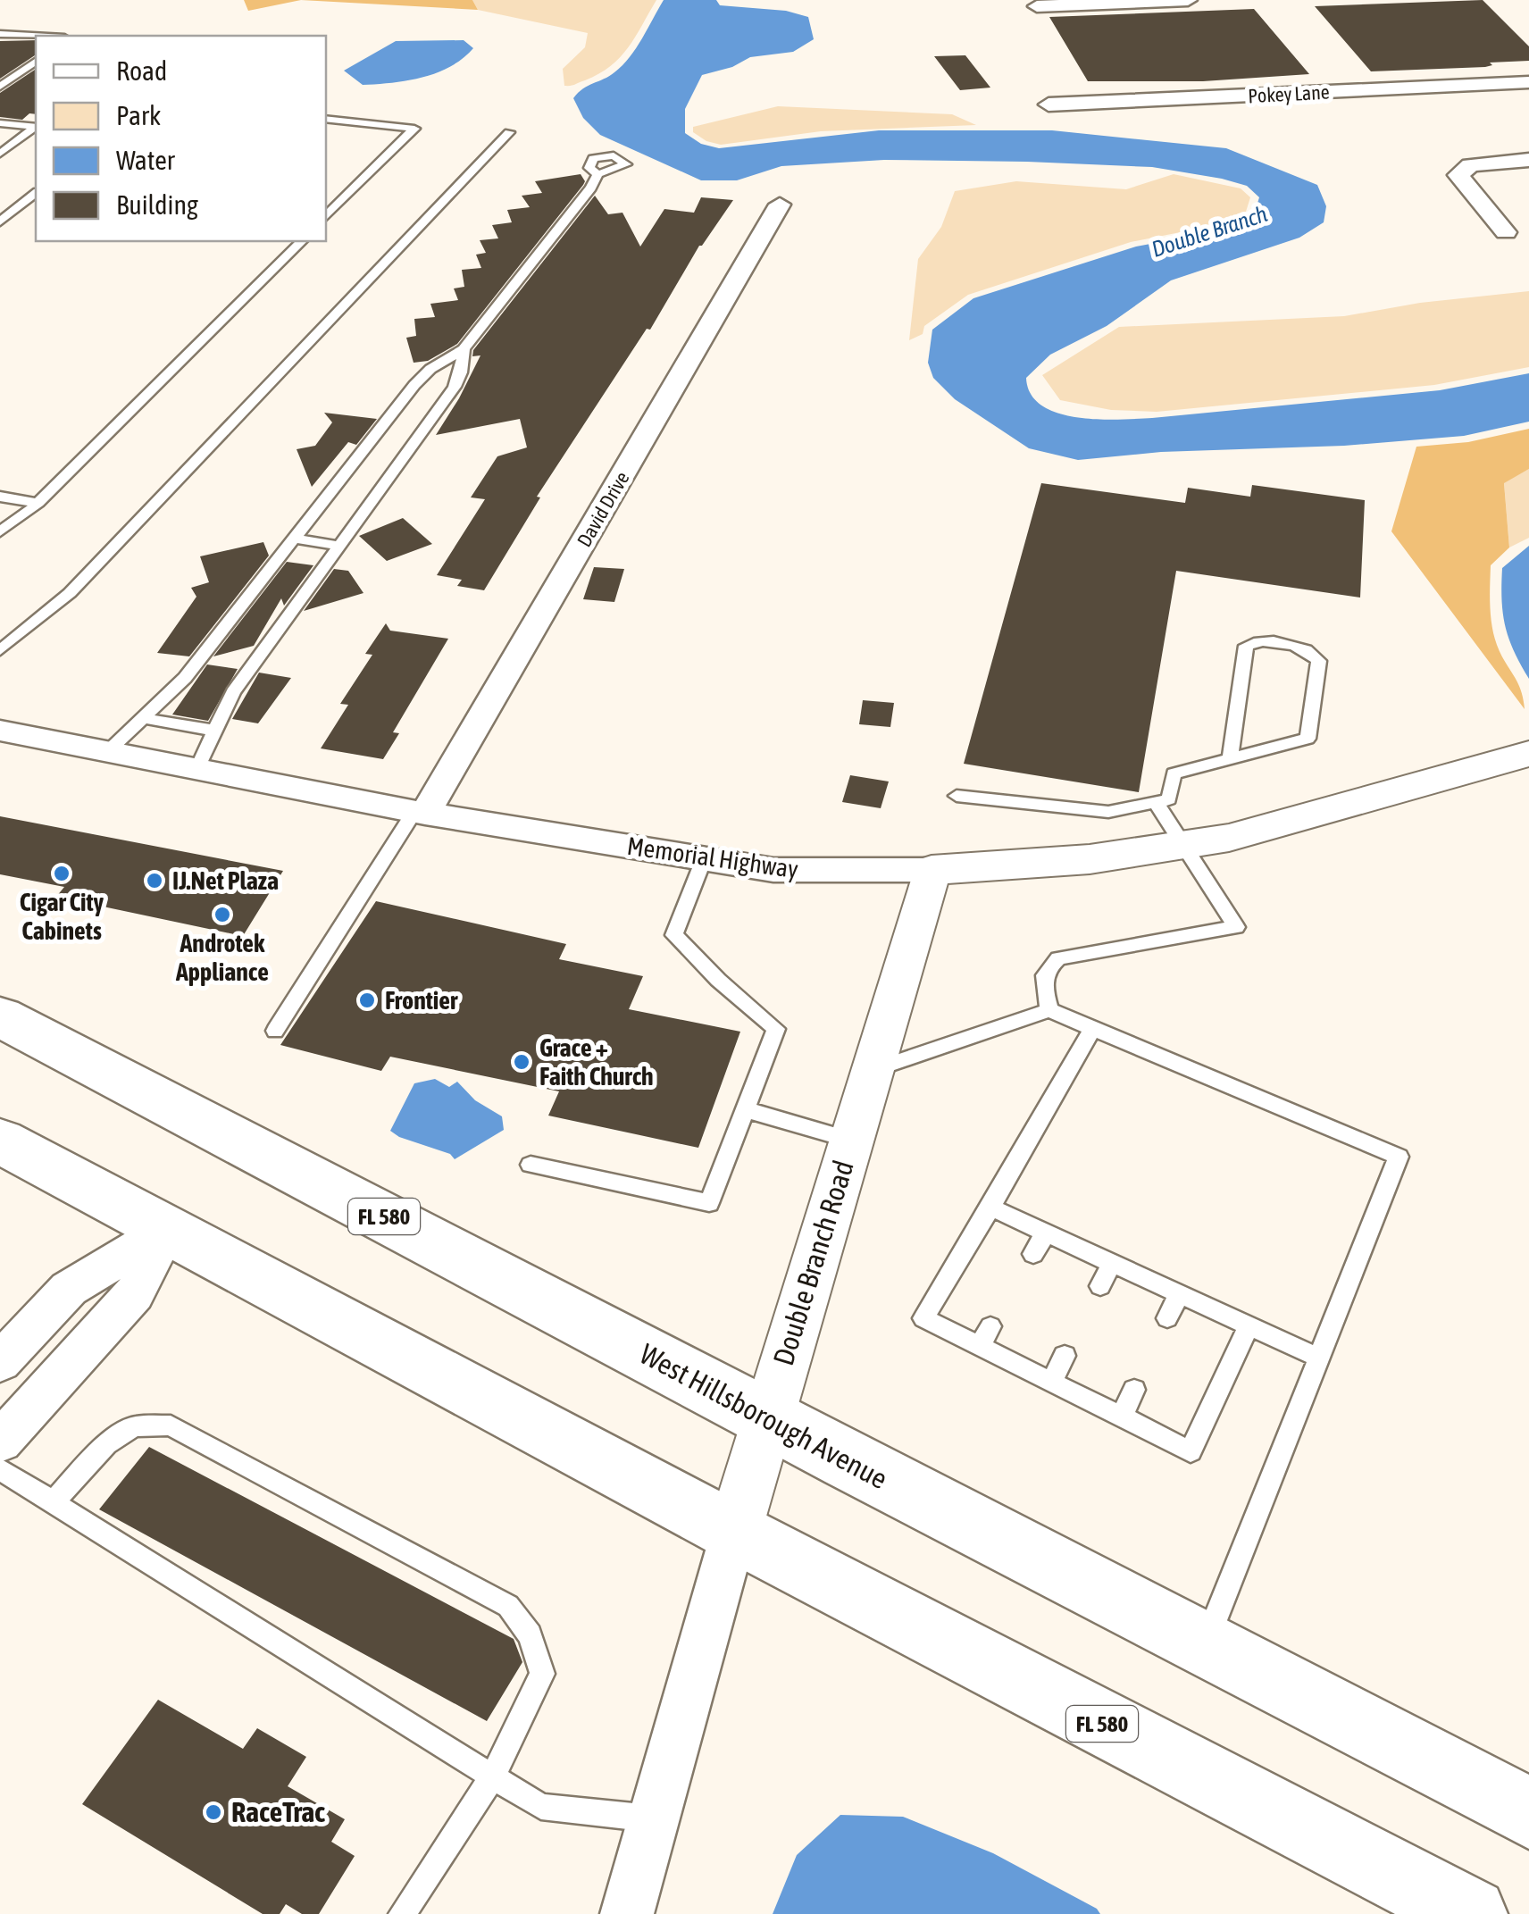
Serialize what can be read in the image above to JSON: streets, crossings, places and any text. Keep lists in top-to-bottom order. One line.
{"streets":{"main road":["FL 580","West Hillsborough Avenue"],"street":["Pokey Lane","David Drive","Memorial Highway","Double Branch Road"]},"crossings":[["David Drive","Memorial Highway"],["Memorial Highway","Double Branch Road"],["FL 580","Double Branch Road"],["Double Branch Road","West Hillsborough Avenue"]],"water":["Double Branch"],"places":["Cigar City Cabinets","IJ.Net Plaza","Androtek Appliance","Frontier","Grace + Faith Church","RaceTrac"],"legend":["Road","Park","Water","Building"]}
